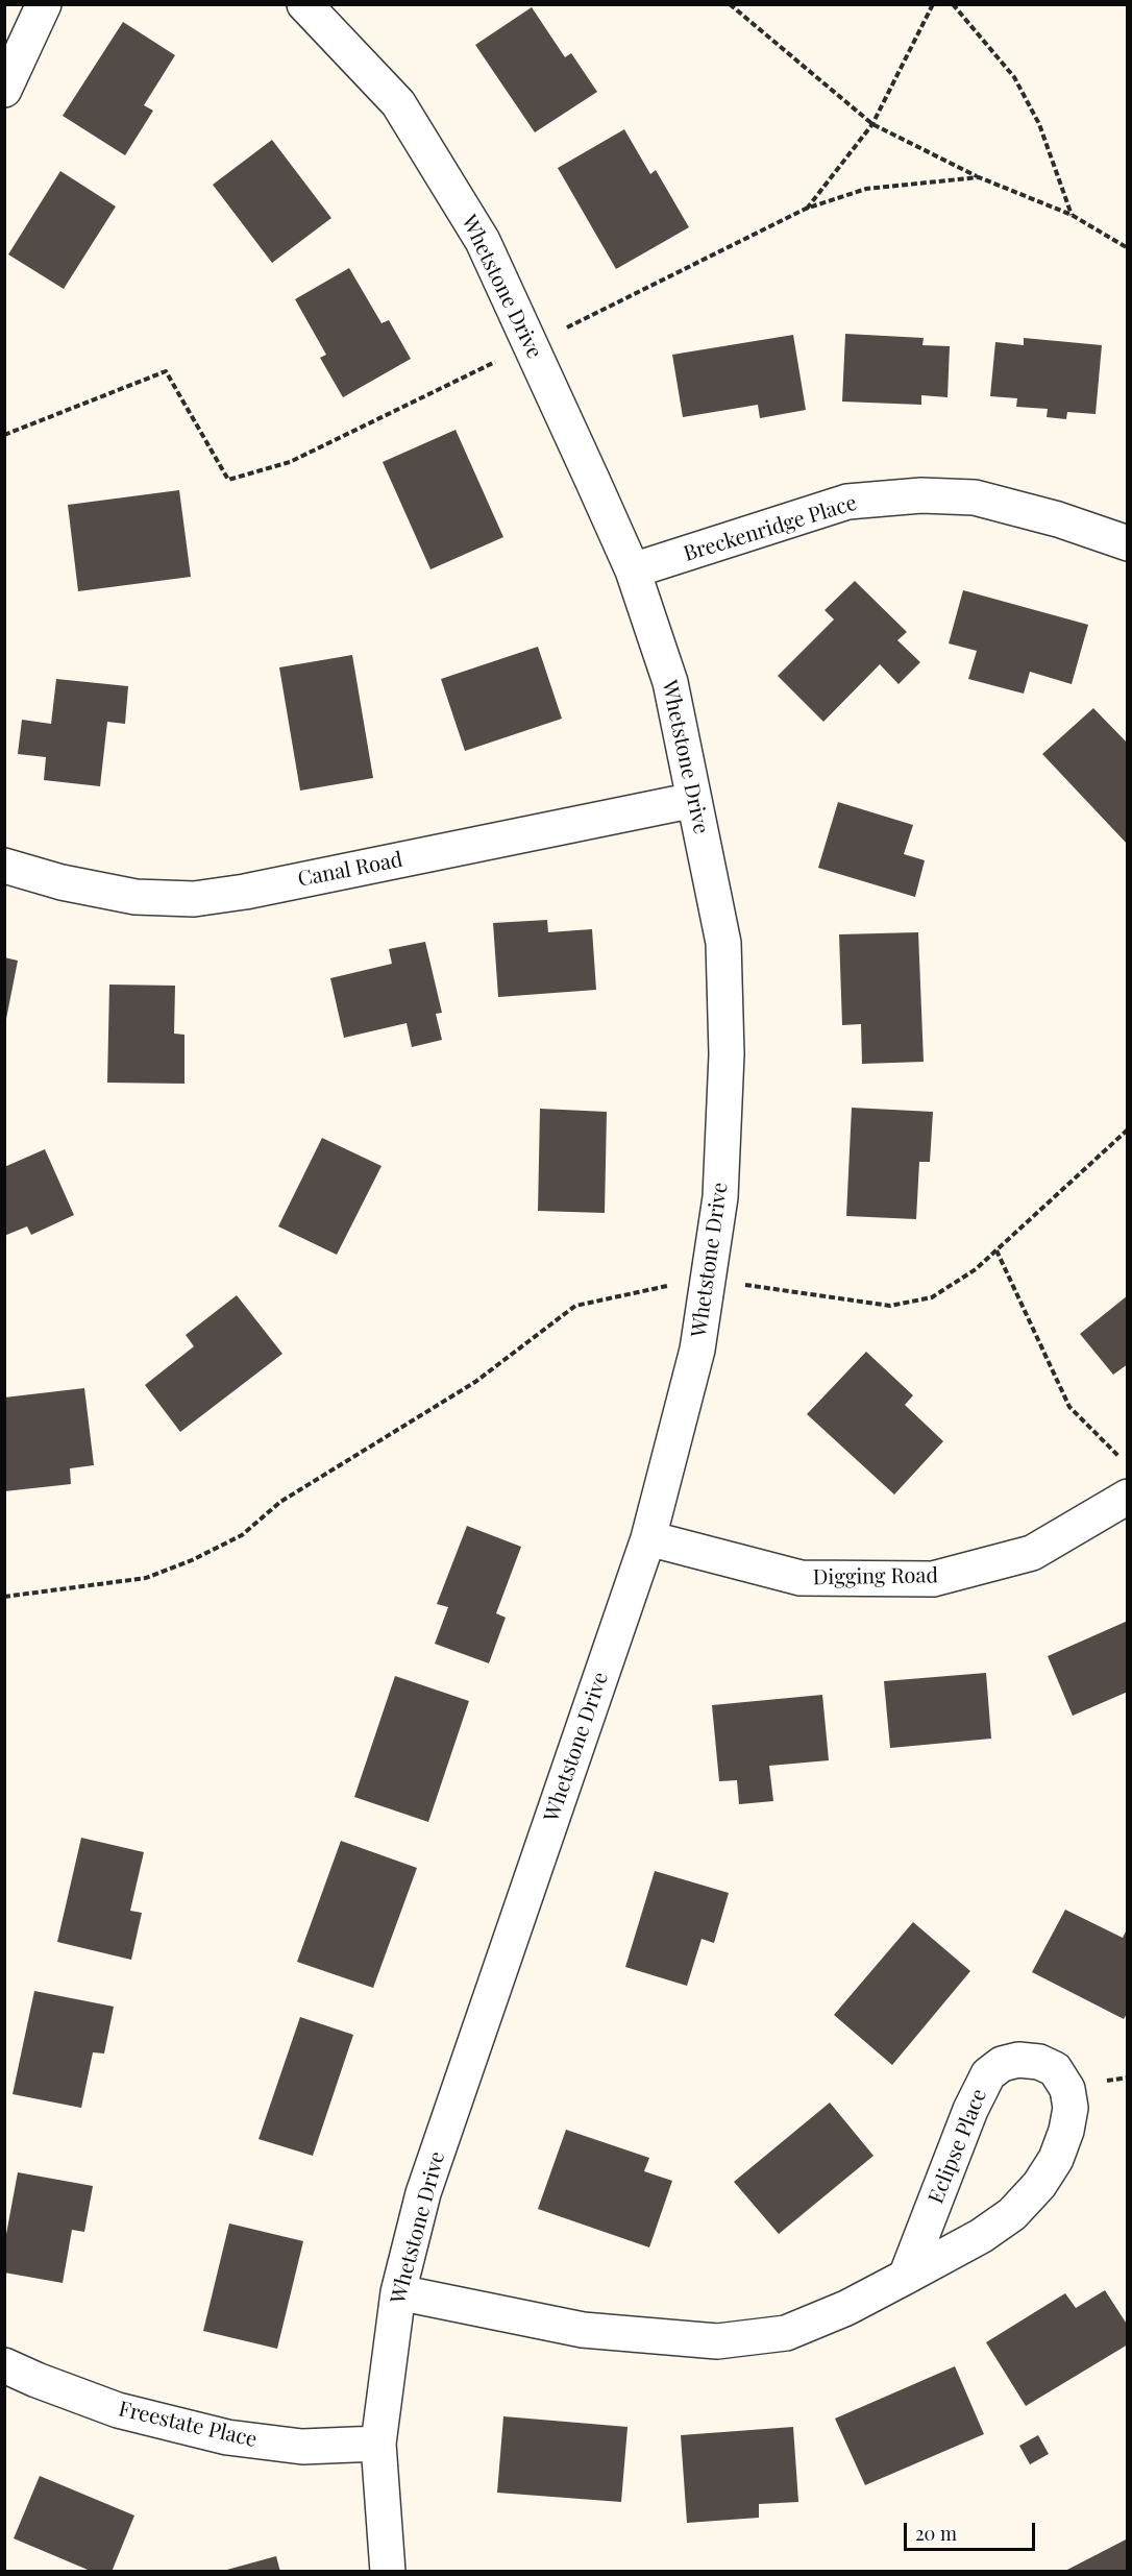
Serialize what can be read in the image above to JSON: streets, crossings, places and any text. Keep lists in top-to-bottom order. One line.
{"streets":{"street":["Whetstone Drive","Breckenridge Place","Canal Road","Digging Road","Eclipse Place","Freestate Place"]},"crossings":[["Whetstone Drive","Breckenridge Place"],["Whetstone Drive","Canal Road"],["Whetstone Drive","Digging Road"],["Whetstone Drive","Eclipse Place"],["Whetstone Drive","Freestate Place"]],"scale_bar":"20 m"}
